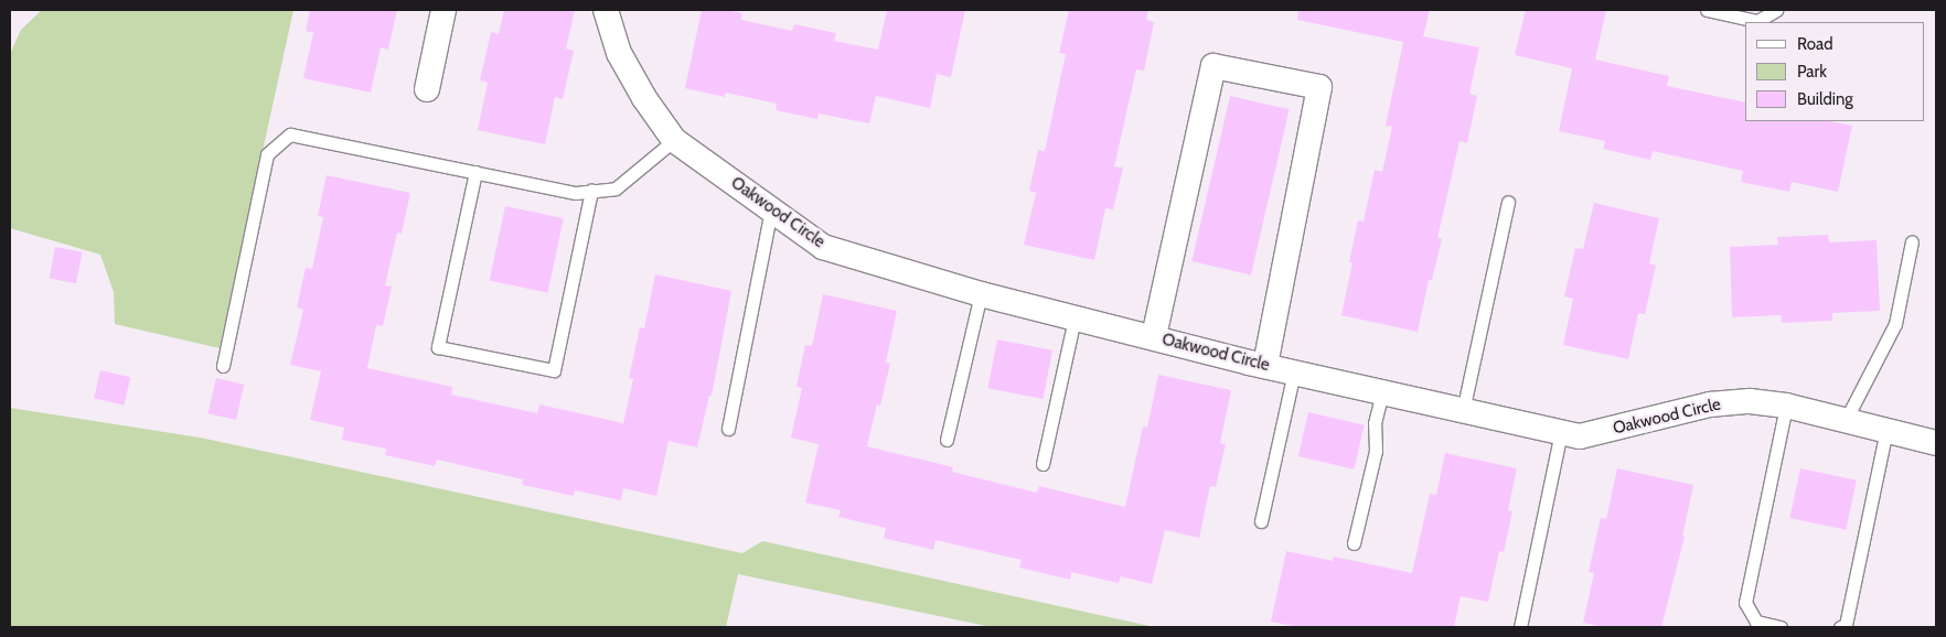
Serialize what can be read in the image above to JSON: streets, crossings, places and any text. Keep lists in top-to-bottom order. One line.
{"streets":{"street":["Oakwood Circle"]},"legend":["Road","Park","Building"]}
